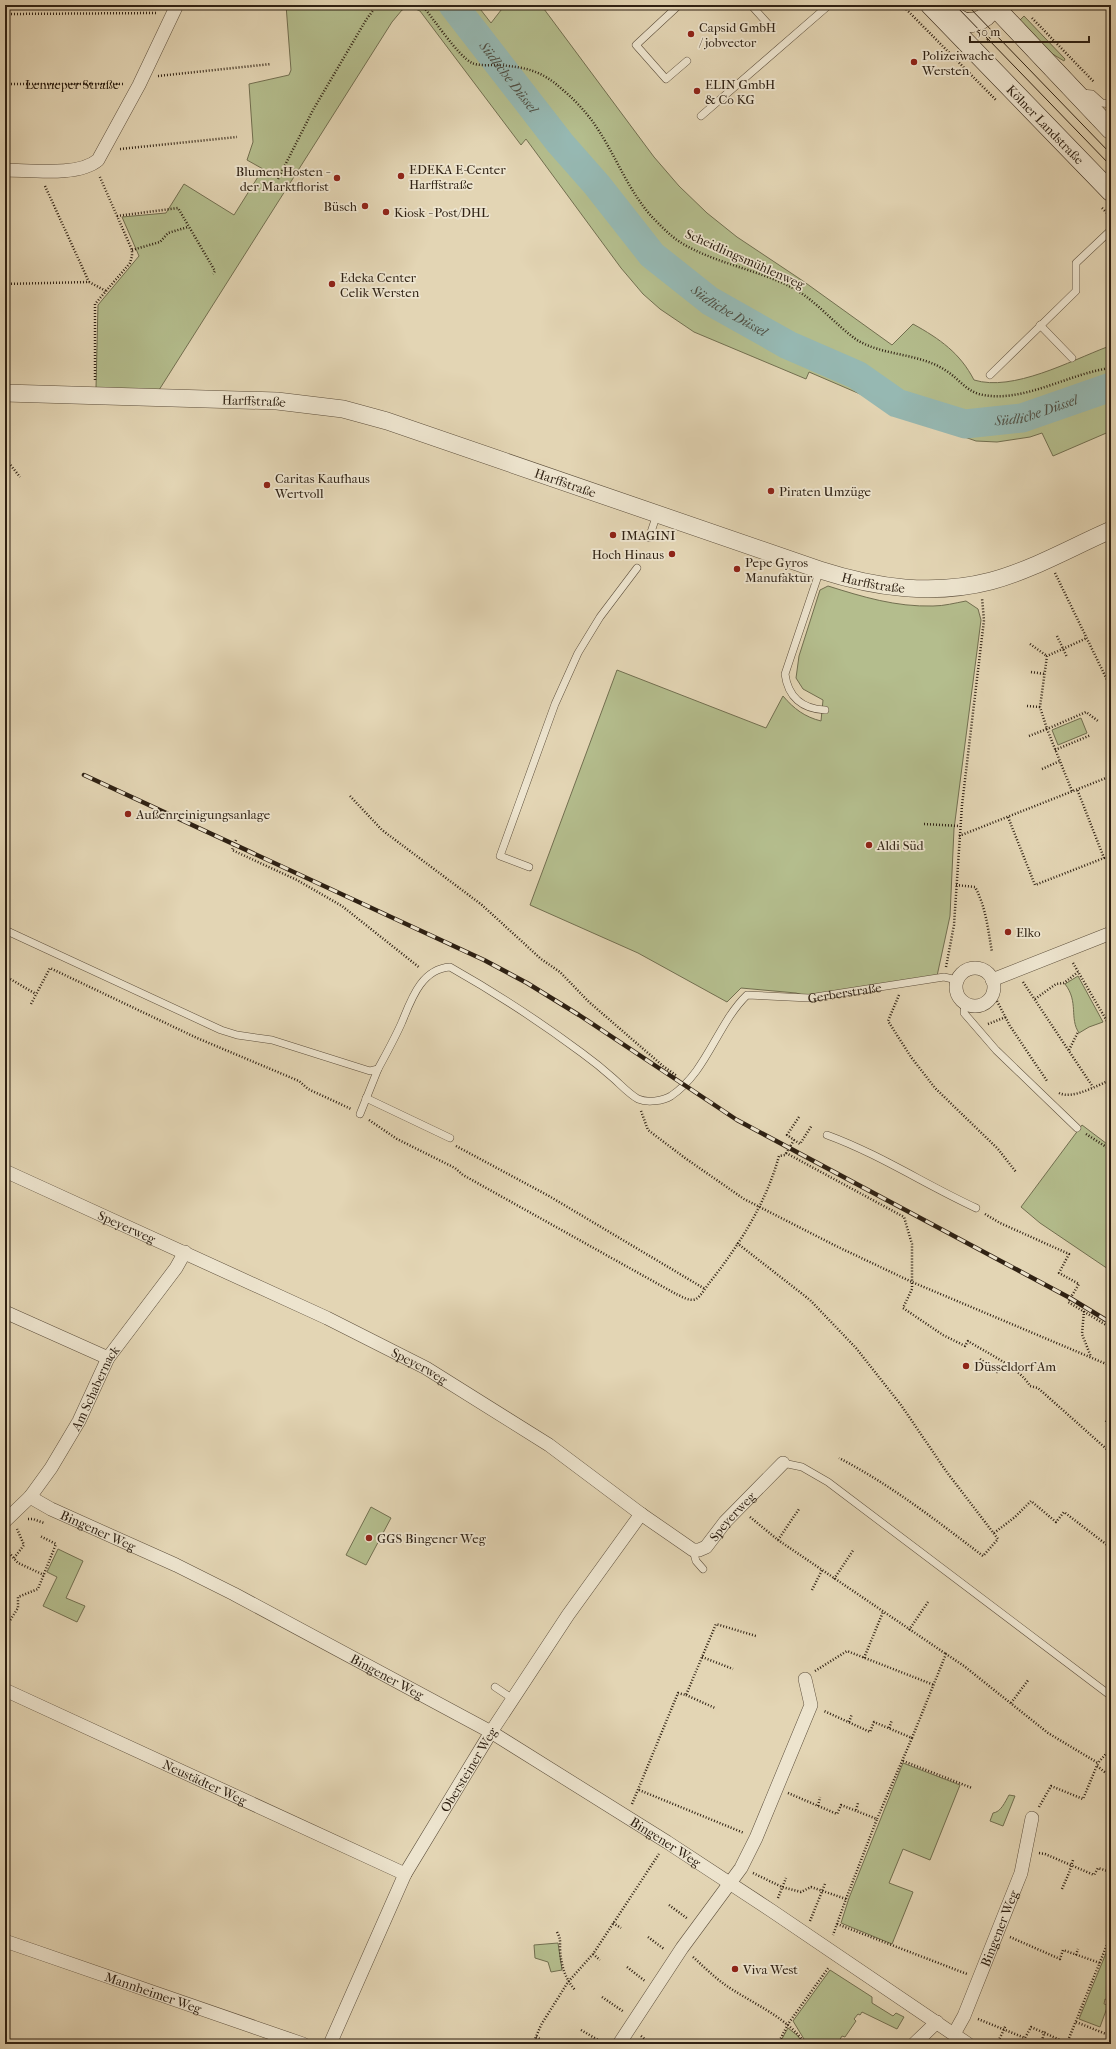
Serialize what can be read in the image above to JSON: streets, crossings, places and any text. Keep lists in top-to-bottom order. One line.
{"streets":{"main road":["Kölner Landstraße"],"street":["Lenneper Straße","Harffstraße","Speyerweg","Am Schabernack","Bingener Weg","Obersteiner Weg","Neustädter Weg","Mannheimer Weg"],"lane":["Gerberstraße"],"path":["Scheidlingsmühlenweg"]},"crossings":[["Speyerweg","Am Schabernack"],["Speyerweg","Obersteiner Weg"],["Am Schabernack","Bingener Weg"],["Bingener Weg","Obersteiner Weg"],["Obersteiner Weg","Neustädter Weg"]],"water":["Südliche Düssel"],"places":["Capsid GmbH / jobvector","Polizeiwache Wersten","ELIN GmbH & Co KG","EDEKA E-Center Harffstraße","Blumen Hosten - der Marktflorist","Büsch","Kiosk - Post/DHL","Edeka Center Celik Wersten","Caritas Kaufhaus Wertvoll","Piraten Umzüge","IMAGINI","Hoch Hinaus","Pepe Gyros Manufaktur","Außenreinigungsanlage","Aldi Süd","Elko","Düsseldorf Am","GGS Bingener Weg","Viva West"],"scale_bar":"50 m"}
